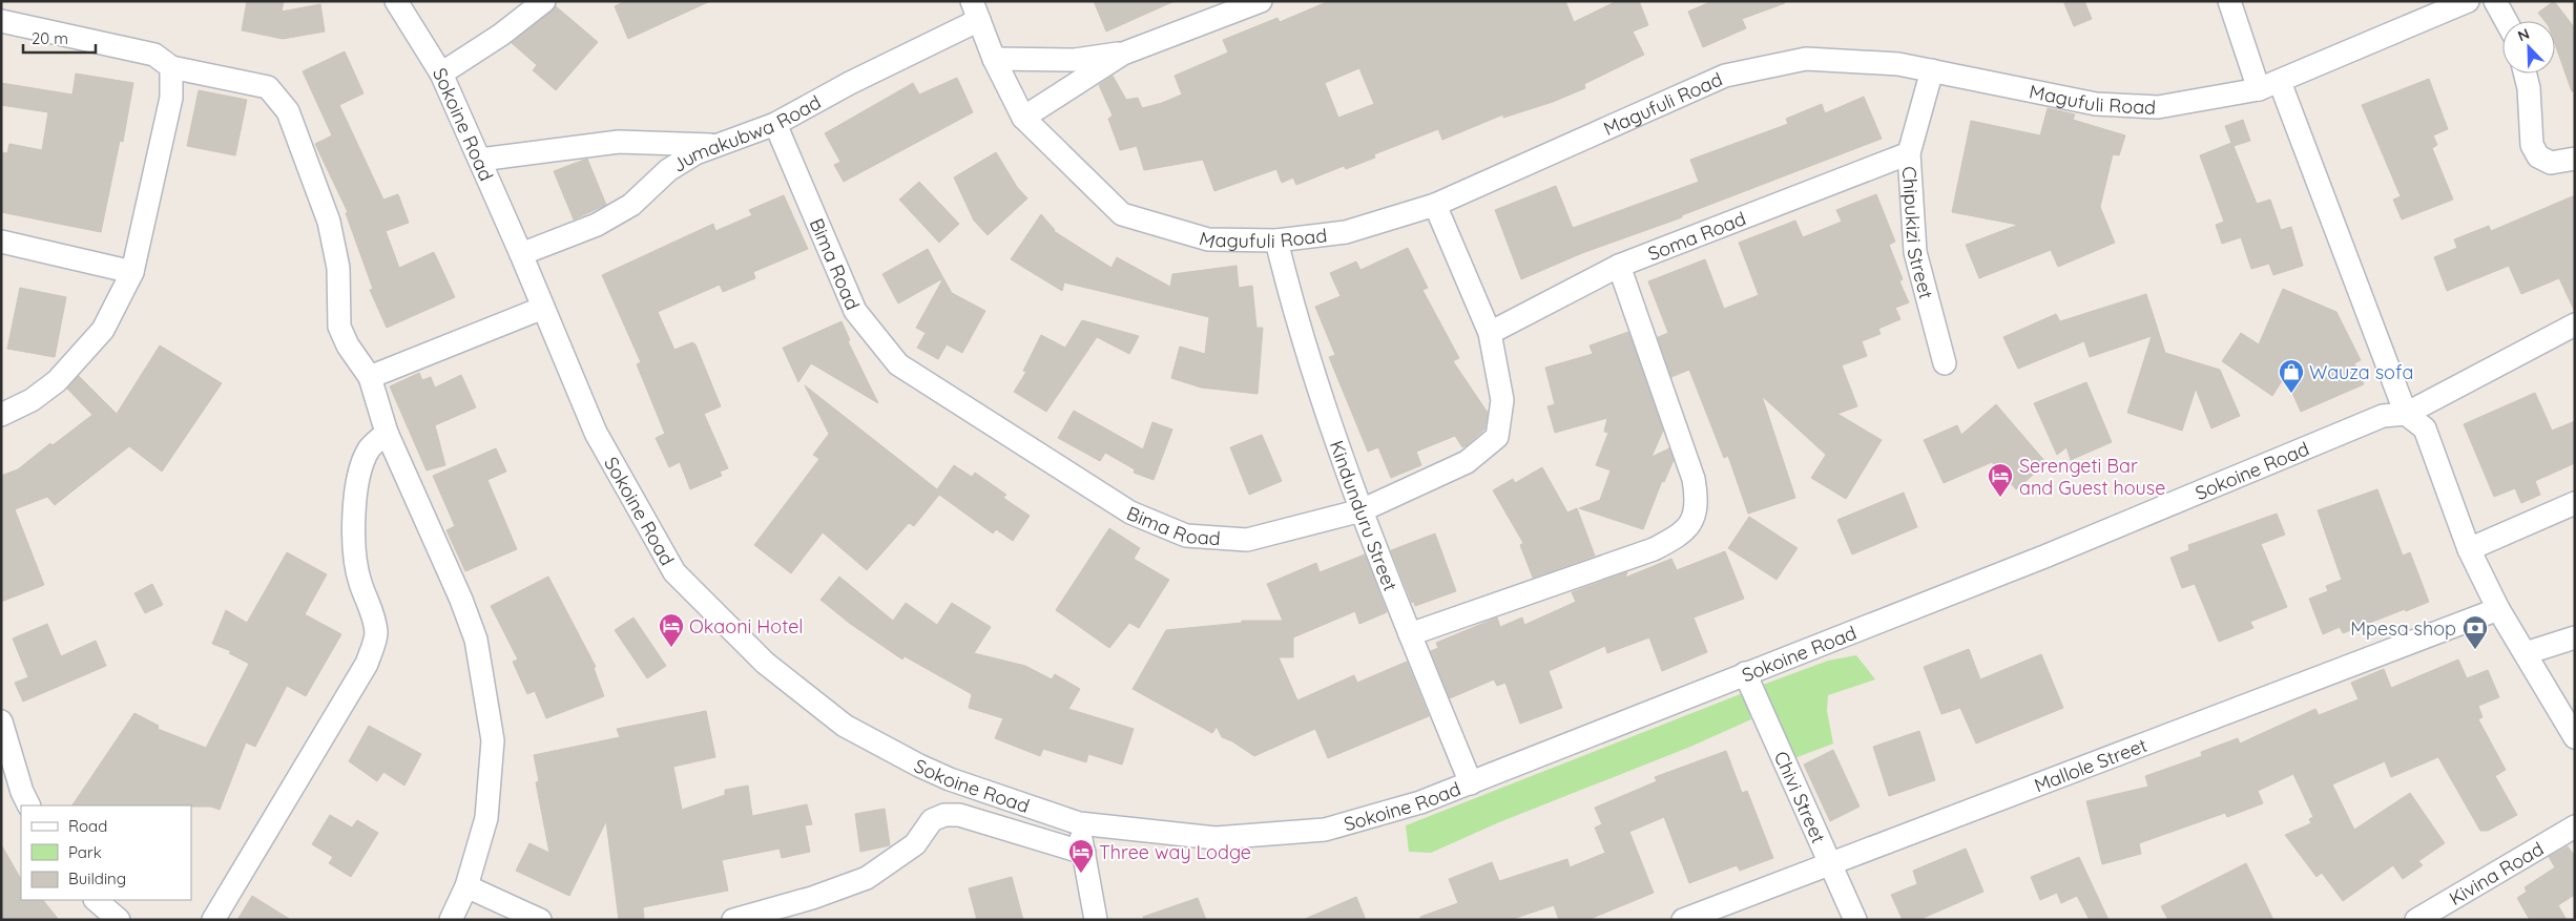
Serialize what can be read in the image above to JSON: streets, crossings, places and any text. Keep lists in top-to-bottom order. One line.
{"streets":{"street":["Magufuli Road","Sokoine Road","Jumakubwa Road","Chipukizi Street","Soma Road","Bima Road","Kindunduru Street","Mallole Street","Chivi Street","Kivina Road"]},"crossings":[["Magufuli Road","Jumakubwa Road"],["Magufuli Road","Chipukizi Street"],["Magufuli Road","Bima Road"],["Magufuli Road","Kindunduru Street"],["Sokoine Road","Jumakubwa Road"],["Sokoine Road","Kindunduru Street"],["Sokoine Road","Chivi Street"],["Jumakubwa Road","Bima Road"],["Chipukizi Street","Soma Road"],["Soma Road","Bima Road"],["Bima Road","Kindunduru Street"],["Mallole Street","Chivi Street"]],"places":{"shop":["Wauza sofa"],"hotel":["Serengeti Bar and Guest house","Okaoni Hotel","Three way Lodge"],"bank":["Mpesa shop"]},"legend":["Road","Park","Building"],"scale_bar":"20 m","north":"top left"}
